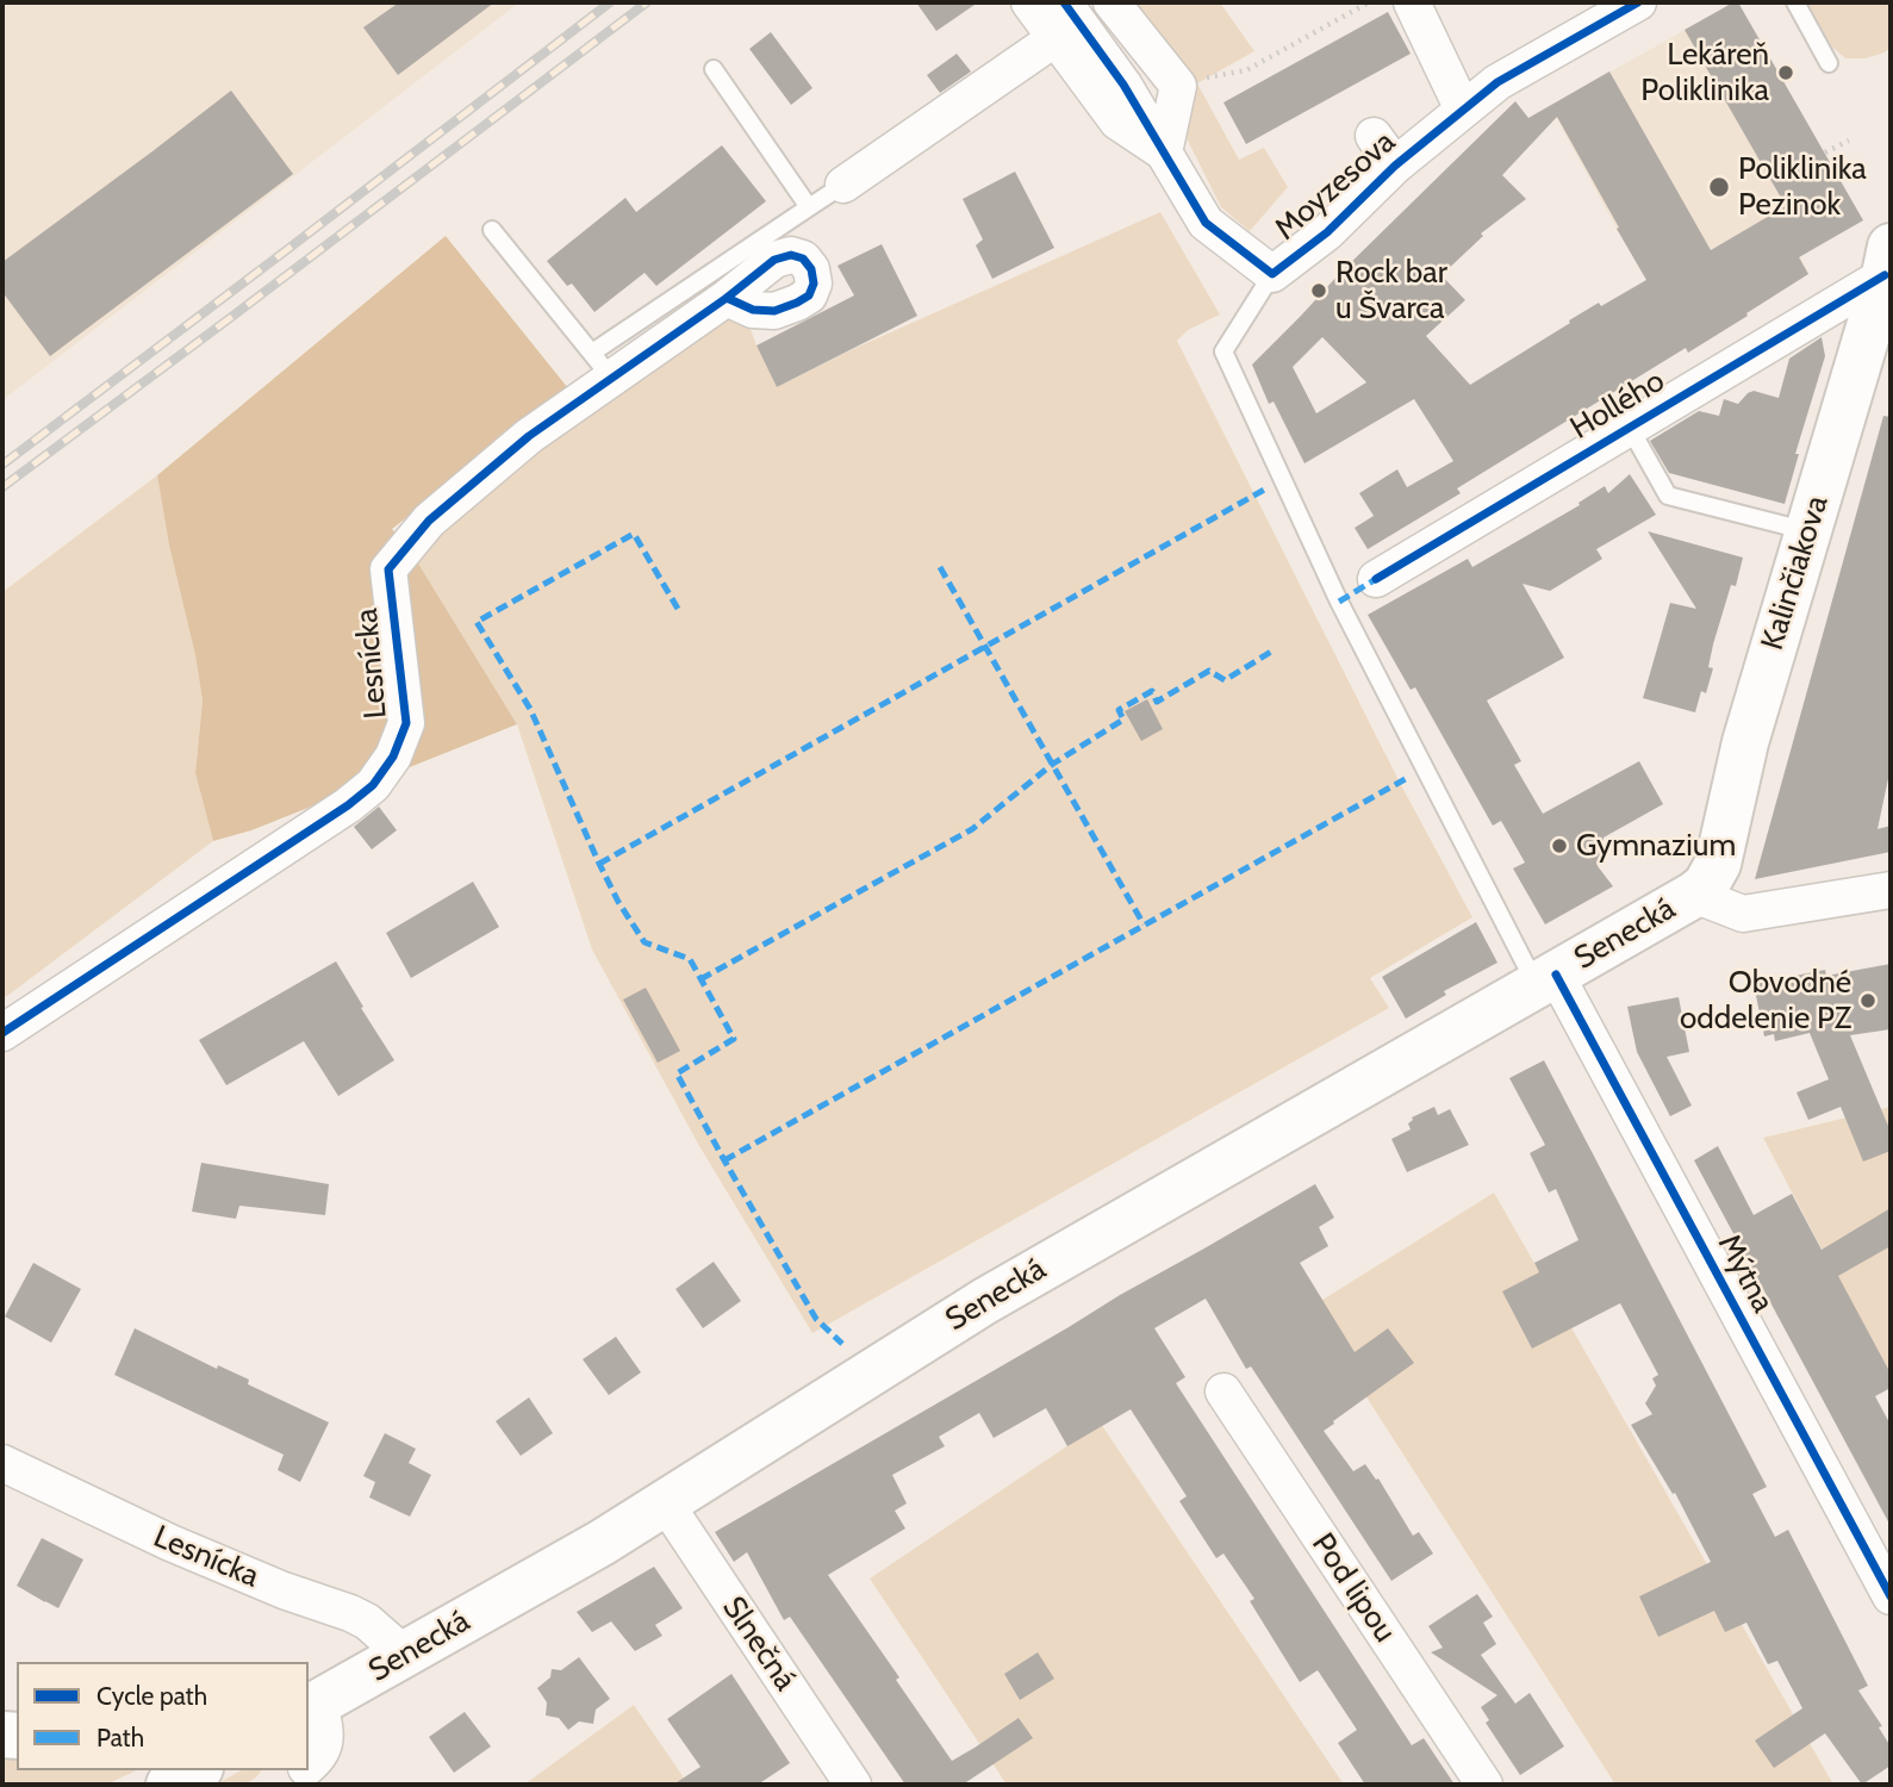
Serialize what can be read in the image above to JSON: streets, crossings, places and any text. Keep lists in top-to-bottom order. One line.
{"streets":{"main road":["Kalinčiakova","Senecká"],"street":["Moyzesova","Hollého","Lesnícka","Mýtna","Pod lipou","Slnečná"]},"crossings":[["Hollého","Kalinčiakova"],["Kalinčiakova","Senecká"],["Lesnícka","Senecká"],["Senecká","Mýtna"],["Senecká","Slnečná"]],"places":["Lekáreň Poliklinika","Poliklinika Pezinok","Rock bar u Švarca","Gymnazium","Obvodné oddelenie PZ"],"legend":["Cycle path","Path"]}
